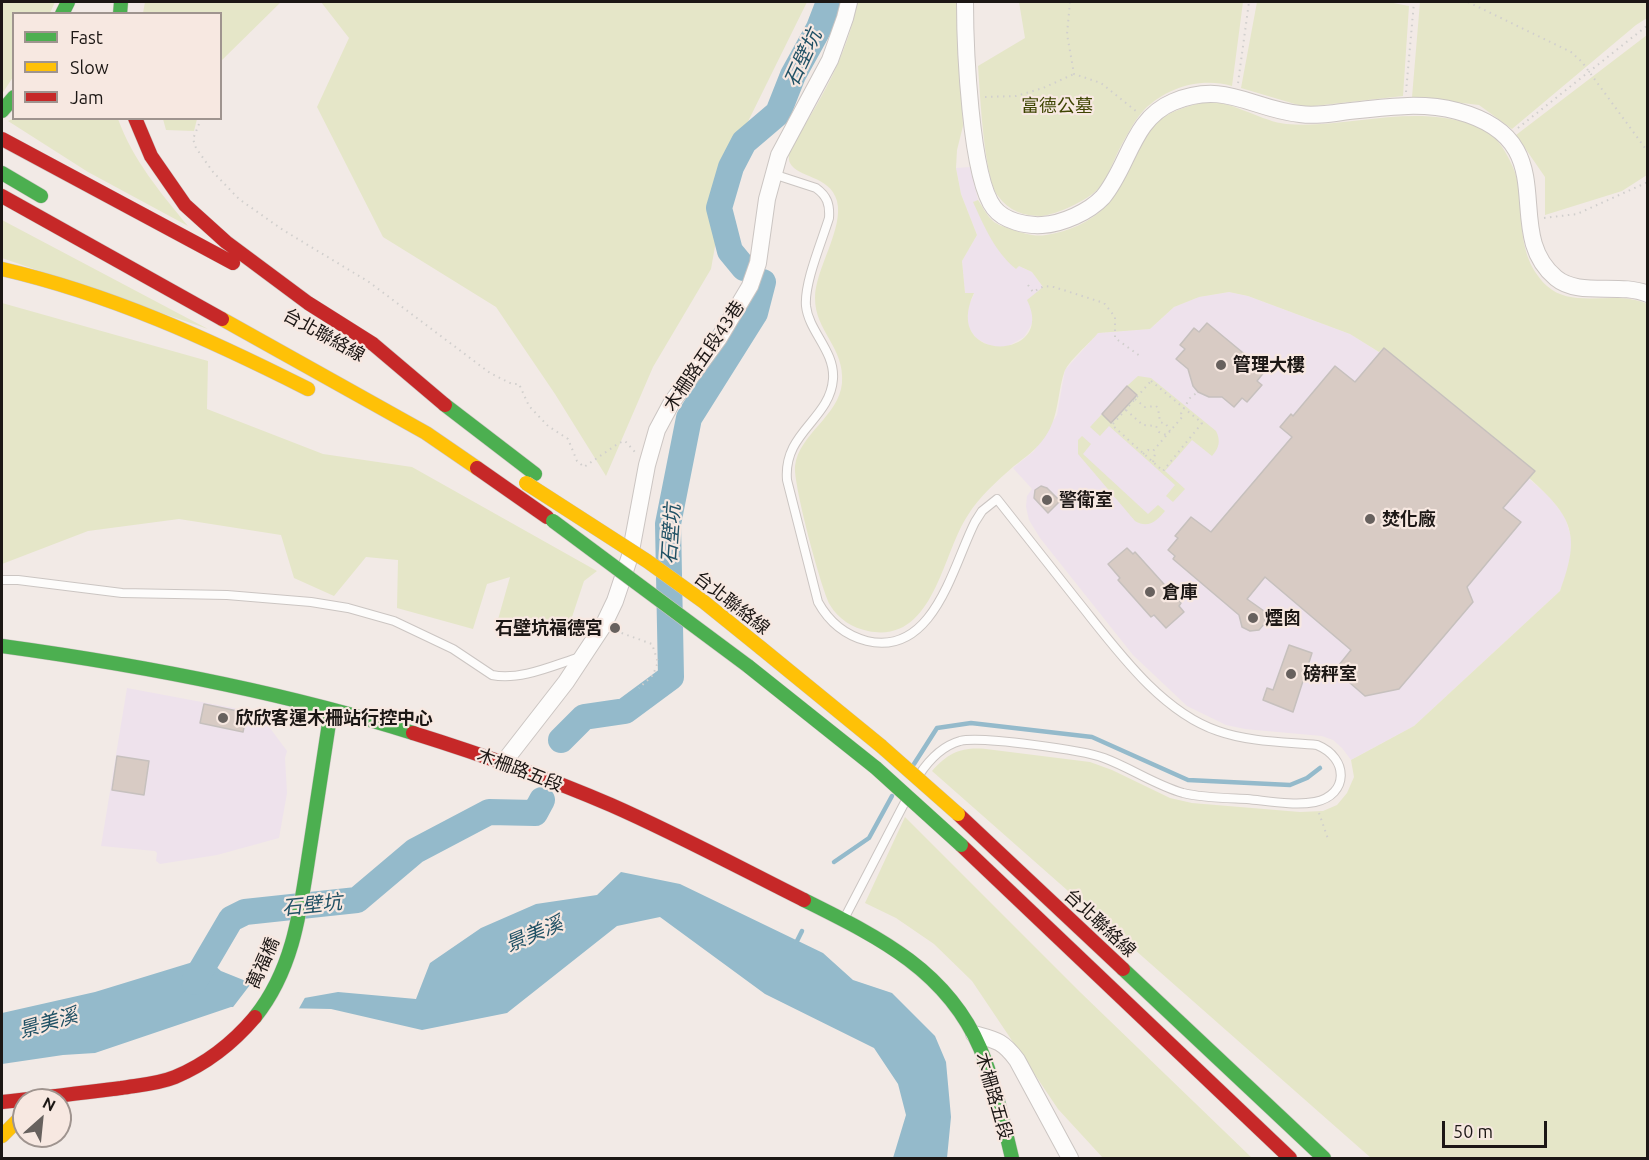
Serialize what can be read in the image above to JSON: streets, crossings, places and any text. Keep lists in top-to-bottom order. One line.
{"streets":{"main road":["台北聯絡線","木柵路五段","萬福橋"],"street":["木柵路五段43巷"]},"crossings":[["木柵路五段43巷","木柵路五段"],["木柵路五段","萬福橋"]],"water":["石壁坑","景美溪"],"parks":["富德公墓"],"places":["管理大樓","警衛室","焚化廠","倉庫","煙囪","石壁坑福德宮","磅秤室","欣欣客運木柵站行控中心"],"legend":["Fast","Slow","Jam"],"scale_bar":"50 m","north":"top right"}
